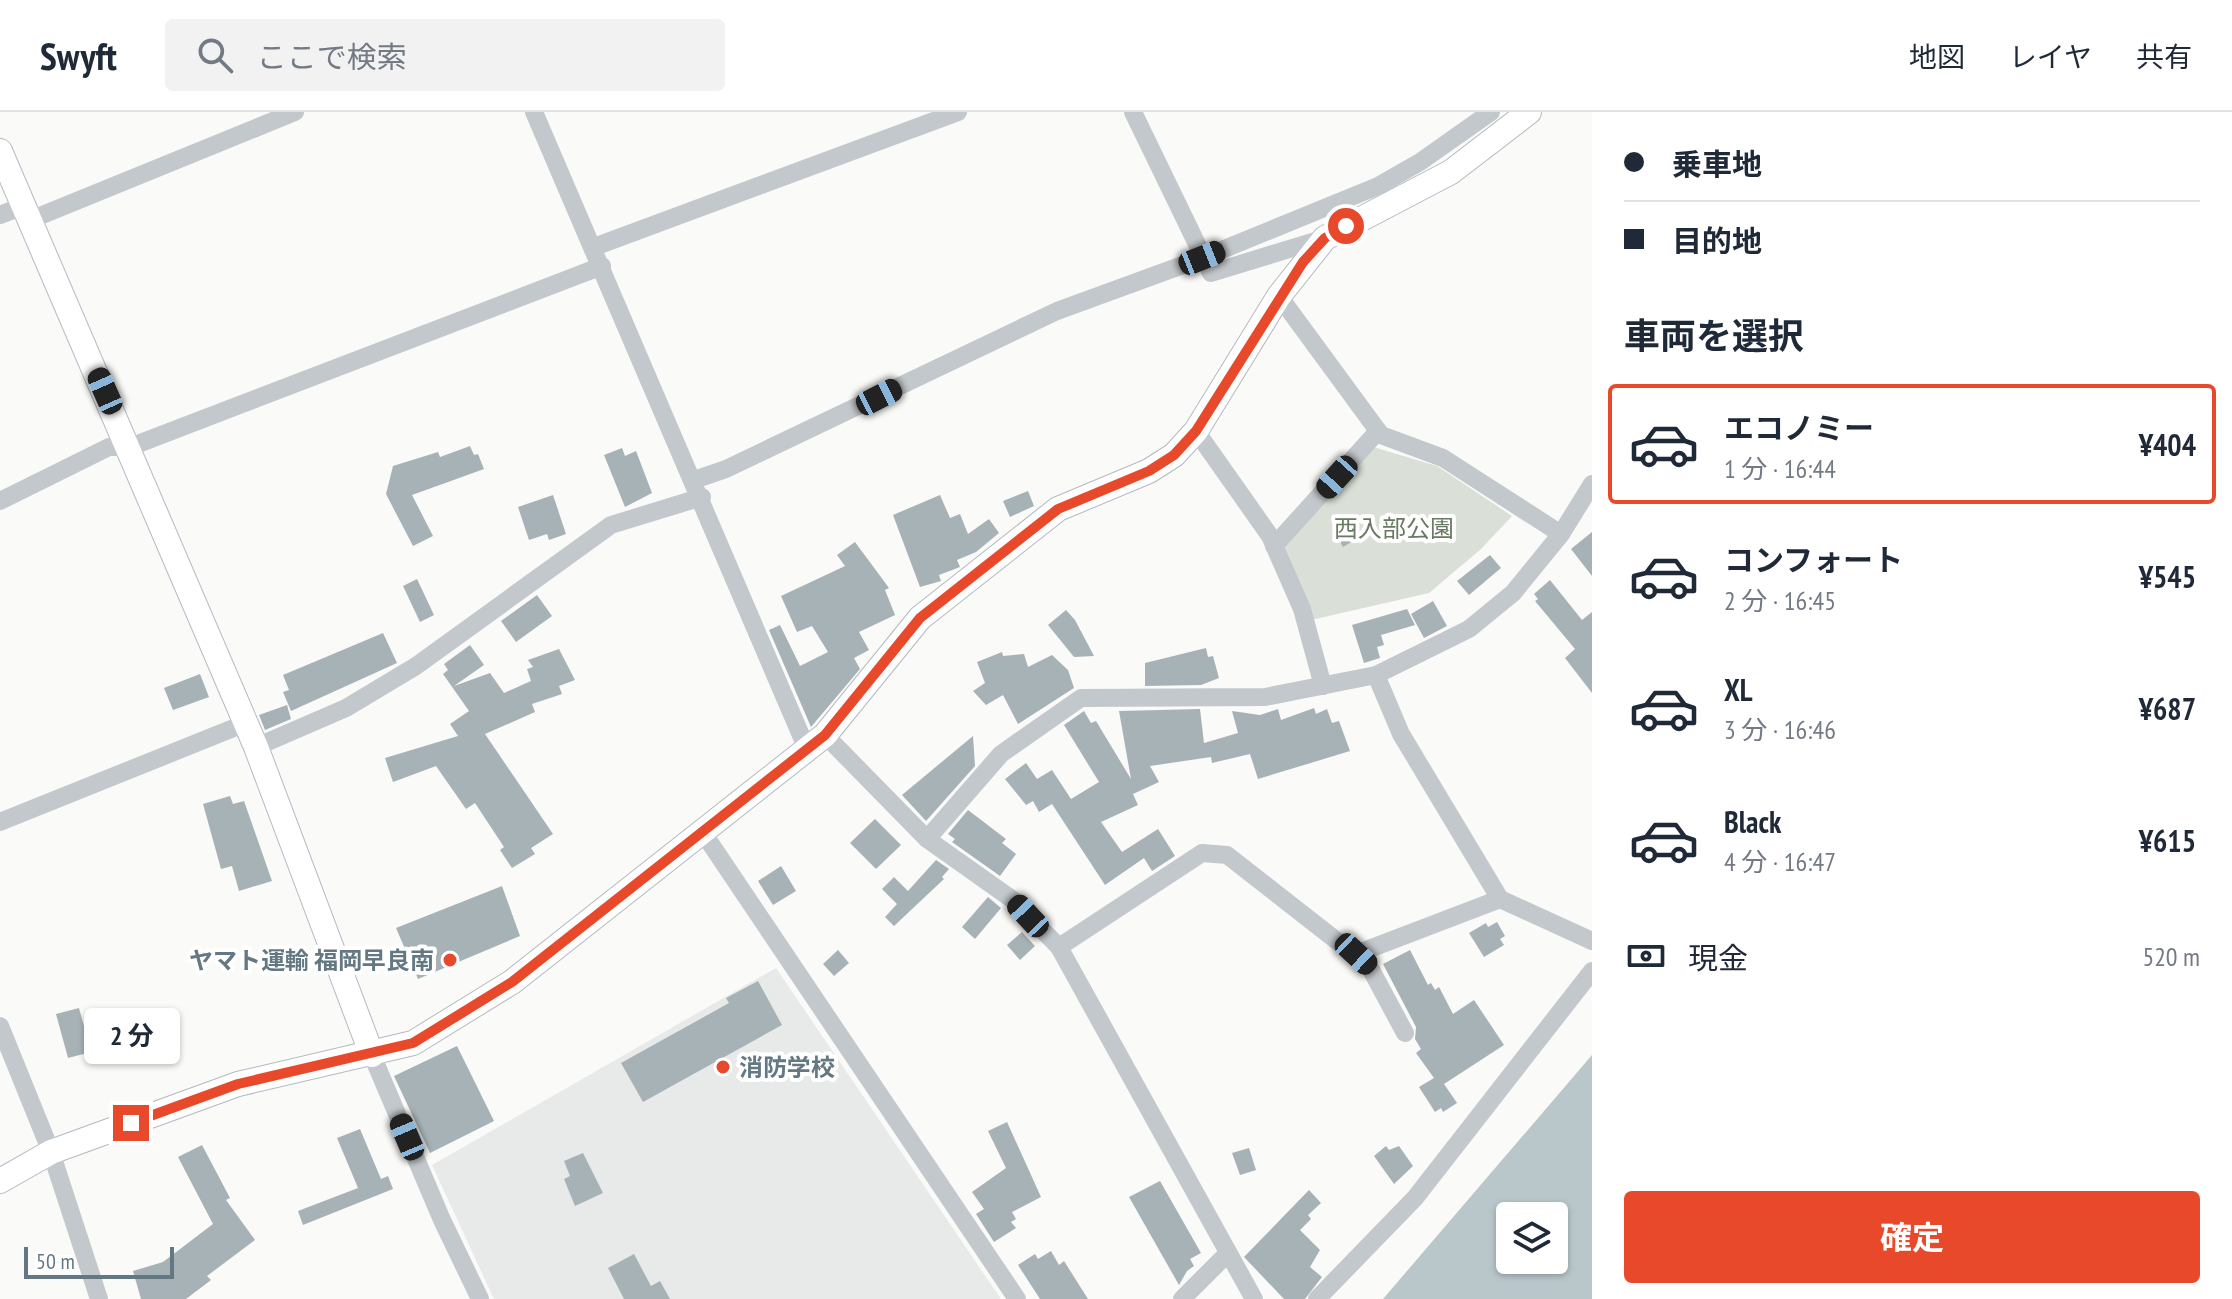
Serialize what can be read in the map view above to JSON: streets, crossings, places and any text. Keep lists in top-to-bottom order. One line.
{"parks":["西入部公園"],"places":["ヤマト運輸 福岡早良南","消防学校"],"scale_bar":"50 m","page":{"header":"Swyft","search":"ここで検索","nav":["地図","レイヤ","共有"],"banner":["乗車地","目的地"],"heading":"車両を選択","list":[{"name":"エコノミー","note":"1 分 · 16:44","value":"¥404"},{"name":"コンフォート","note":"2 分 · 16:45","value":"¥545"},{"name":"XL","note":"3 分 · 16:46","value":"¥687"},{"name":"Black","note":"4 分 · 16:47","value":"¥615"}],"pay":["現金","520 m"],"bubble":"2 分","buttons":"確定","scale":"50 m"}}
